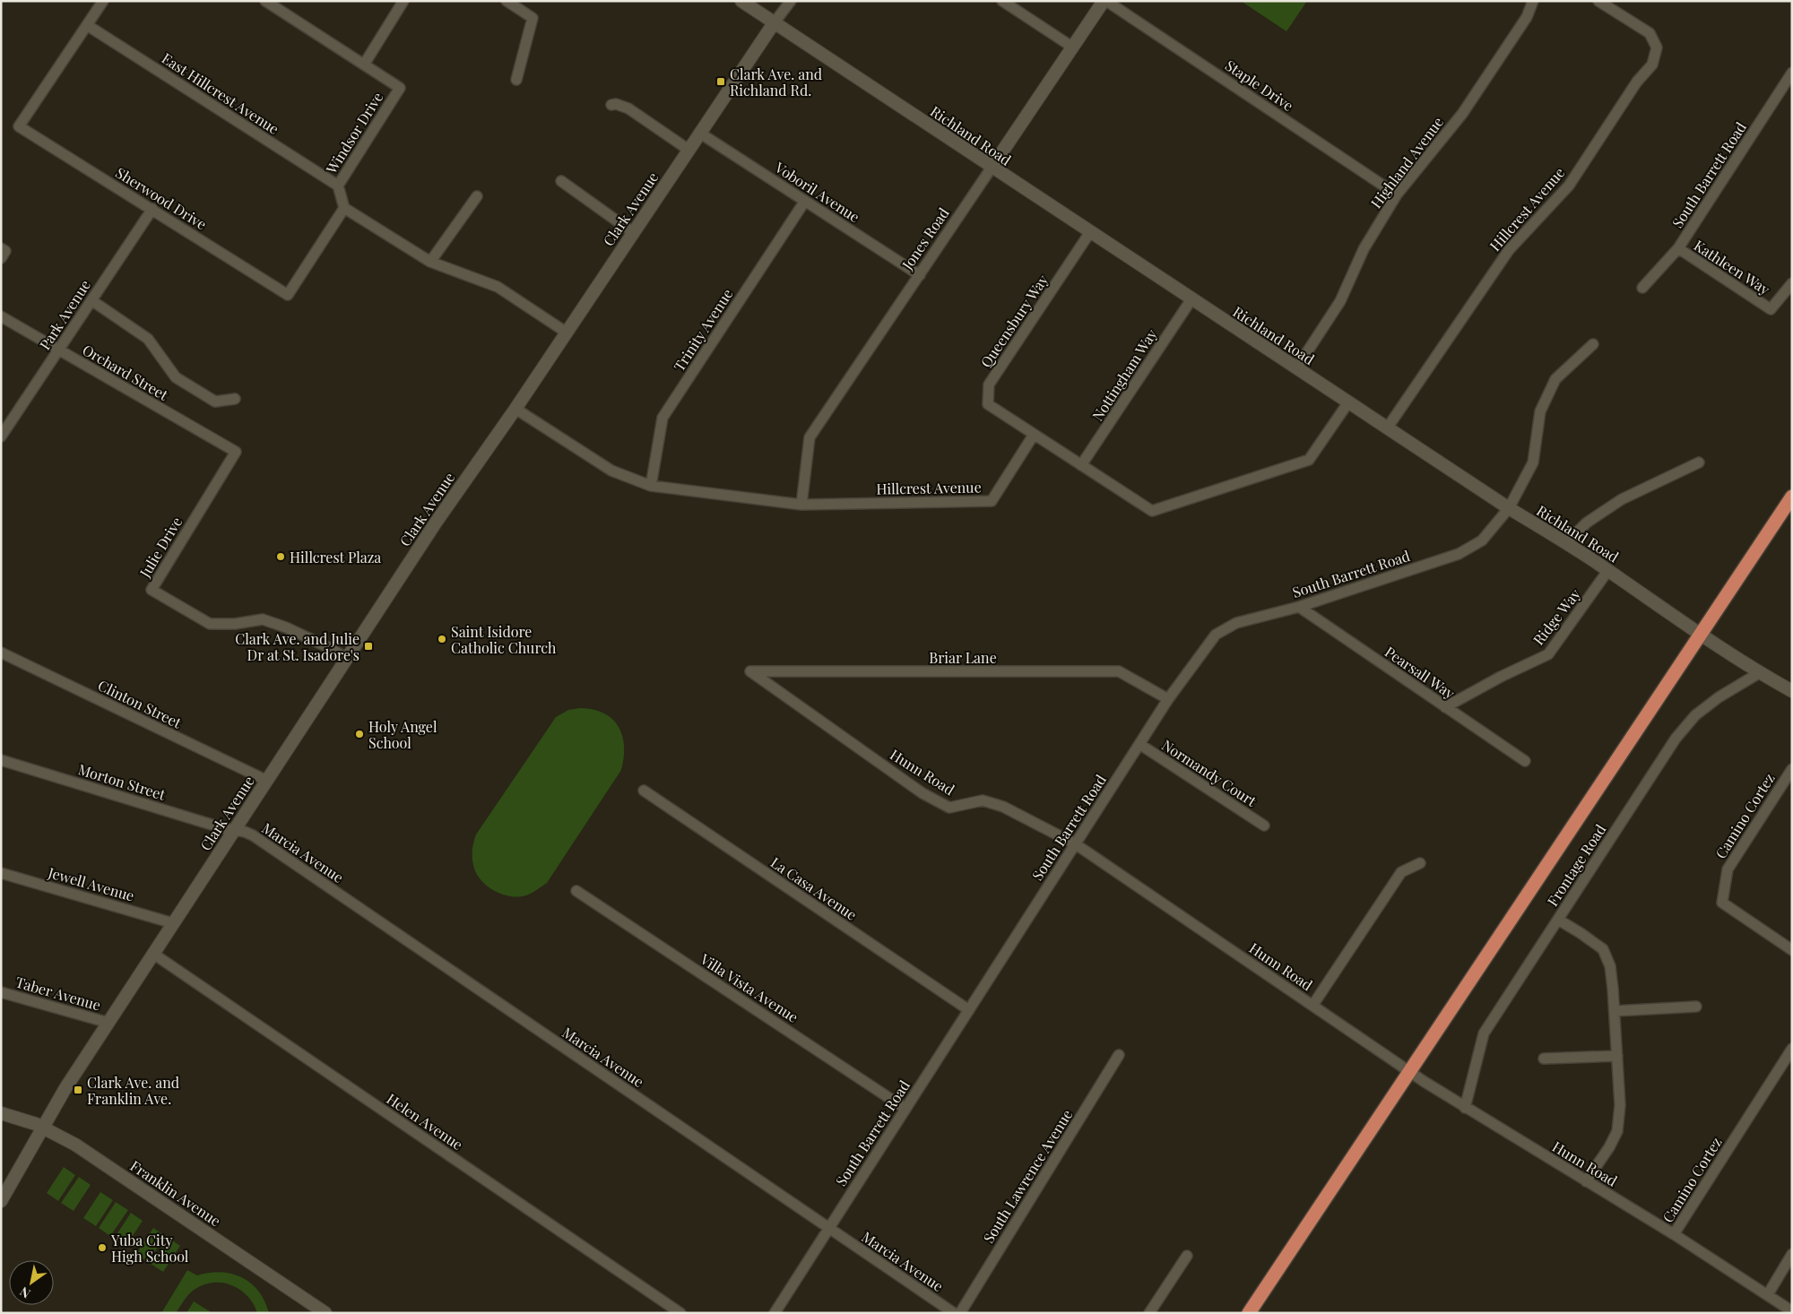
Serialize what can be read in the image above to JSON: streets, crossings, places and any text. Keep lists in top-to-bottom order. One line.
{"streets":{"street":["Staple Drive","East Hillcrest Avenue","Windsor Drive","Richland Road","Highland Avenue","South Barrett Road","Voboril Avenue","Sherwood Drive","Clark Avenue","Hillcrest Avenue","Jones Road","Kathleen Way","Park Avenue","Queensbury Way","Trinity Avenue","Orchard Street","Nottingham Way","Julie Drive","Ridge Way","Briar Lane","Pearsall Way","Clinton Street","Hunn Road","Normandy Court","Morton Street","Camino Cortez","Marcia Avenue","Frontage Road","Jewell Avenue","La Casa Avenue","Villa Vista Avenue","Taber Avenue","Helen Avenue","South Lawrence Avenue","Franklin Avenue"]},"crossings":[["Staple Drive","Highland Avenue"],["Staple Drive","Jones Road"],["East Hillcrest Avenue","Windsor Drive"],["East Hillcrest Avenue","Sherwood Drive"],["Windsor Drive","Sherwood Drive"],["Richland Road","Highland Avenue"],["Richland Road","South Barrett Road"],["Richland Road","Clark Avenue"],["Richland Road","Hillcrest Avenue"],["Richland Road","Jones Road"],["Richland Road","Queensbury Way"],["Richland Road","Nottingham Way"],["Richland Road","Ridge Way"],["Richland Road","Frontage Road"],["South Barrett Road","Kathleen Way"],["South Barrett Road","Briar Lane"],["South Barrett Road","Pearsall Way"],["South Barrett Road","Hunn Road"],["South Barrett Road","Normandy Court"],["South Barrett Road","Marcia Avenue"],["South Barrett Road","La Casa Avenue"],["South Barrett Road","Villa Vista Avenue"],["Voboril Avenue","Clark Avenue"],["Voboril Avenue","Jones Road"],["Voboril Avenue","Trinity Avenue"],["Sherwood Drive","Park Avenue"],["Clark Avenue","Hillcrest Avenue"],["Clark Avenue","Julie Drive"],["Clark Avenue","Clinton Street"],["Clark Avenue","Morton Street"],["Clark Avenue","Marcia Avenue"],["Clark Avenue","Jewell Avenue"],["Clark Avenue","Taber Avenue"],["Clark Avenue","Helen Avenue"],["Clark Avenue","Franklin Avenue"],["Hillcrest Avenue","Jones Road"],["Hillcrest Avenue","Queensbury Way"],["Hillcrest Avenue","Trinity Avenue"],["Park Avenue","Orchard Street"],["Orchard Street","Julie Drive"],["Ridge Way","Pearsall Way"],["Briar Lane","Hunn Road"],["Hunn Road","Camino Cortez"],["Hunn Road","Frontage Road"],["Morton Street","Marcia Avenue"]],"places":{"transit":["Clark Ave. and Richland Rd.","Clark Ave. and Julie Dr at St. Isadore's","Clark Ave. and Franklin Ave."],"other":["Hillcrest Plaza","Saint Isidore Catholic Church","Holy Angel School","Yuba City High School"]},"north":"bottom left"}
